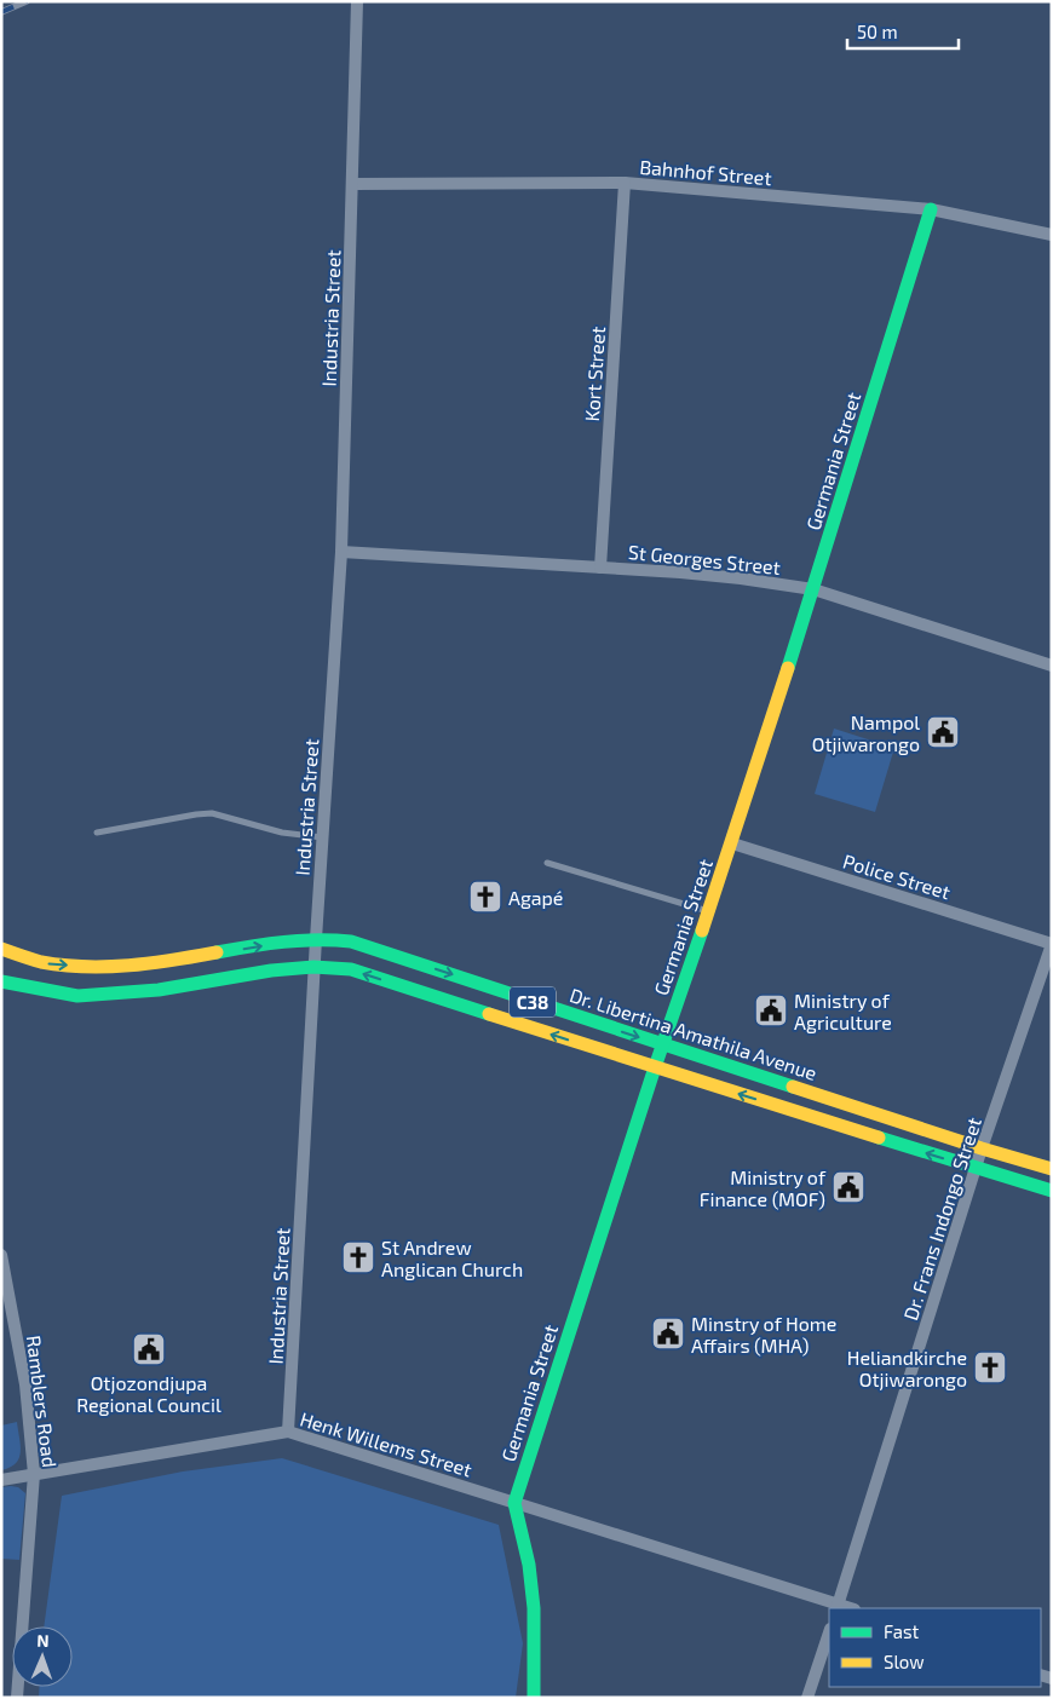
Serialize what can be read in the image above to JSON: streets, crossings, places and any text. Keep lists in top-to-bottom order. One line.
{"streets":{"main road":["Germania Street","C38","Dr. Libertina Amathila Avenue"],"street":["Bahnhof Street","Industria Street","Kort Street","St Georges Street","Police Street","Dr. Frans Indongo Street","Ramblers Road","Henk Willems Street"]},"crossings":[["Bahnhof Street","Industria Street"],["Bahnhof Street","Kort Street"],["Bahnhof Street","Germania Street"],["Industria Street","St Georges Street"],["Industria Street","C38"],["Industria Street","Dr. Libertina Amathila Avenue"],["Industria Street","Henk Willems Street"],["Kort Street","St Georges Street"],["Germania Street","St Georges Street"],["Germania Street","Police Street"],["Germania Street","C38"],["Germania Street","Dr. Libertina Amathila Avenue"],["Germania Street","Henk Willems Street"],["Police Street","Dr. Frans Indongo Street"],["C38","Dr. Frans Indongo Street"],["Dr. Libertina Amathila Avenue","Dr. Frans Indongo Street"],["Dr. Frans Indongo Street","Henk Willems Street"],["Ramblers Road","Henk Willems Street"]],"places":{"public building":["Nampol Otjiwarongo","Ministry of Agriculture","Ministry of Finance (MOF)","Minstry of Home Affairs (MHA)","Otjozondjupa Regional Council"],"church":["Agapé","St Andrew Anglican Church","Heliandkirche Otjiwarongo"]},"legend":["Fast","Slow"],"scale_bar":"50 m","north":"top"}
